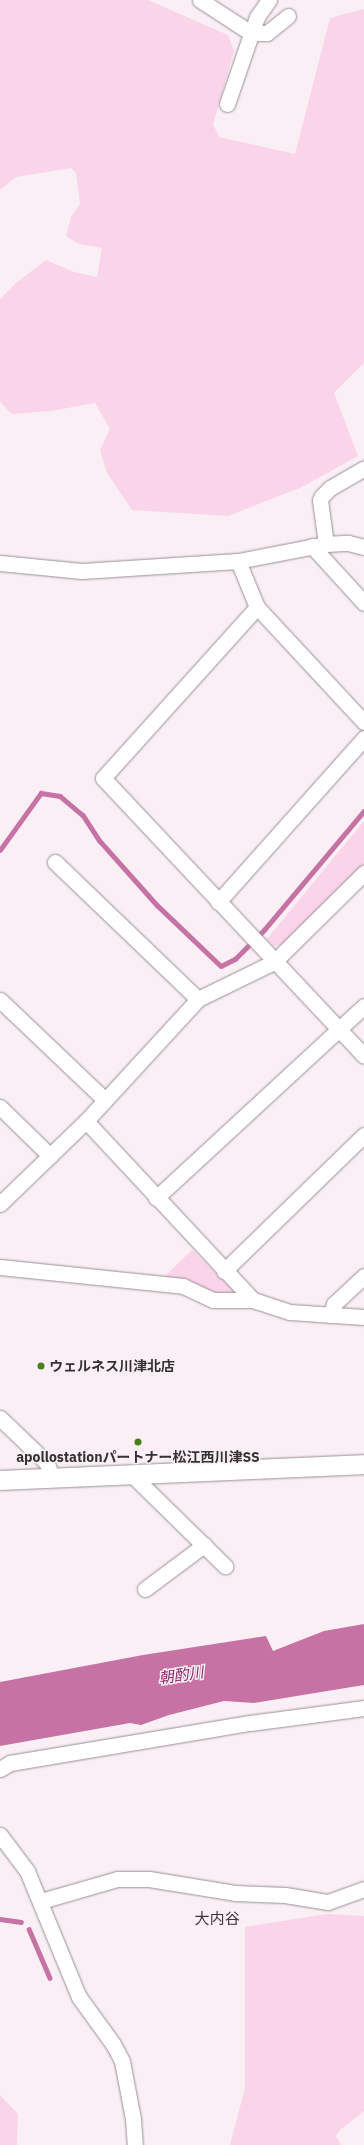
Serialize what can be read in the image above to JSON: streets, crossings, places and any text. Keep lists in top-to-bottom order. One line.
{"districts":["大内谷"],"water":["朝酌川"],"places":["ウェルネス川津北店","apollostationパートナー松江西川津SS"]}
